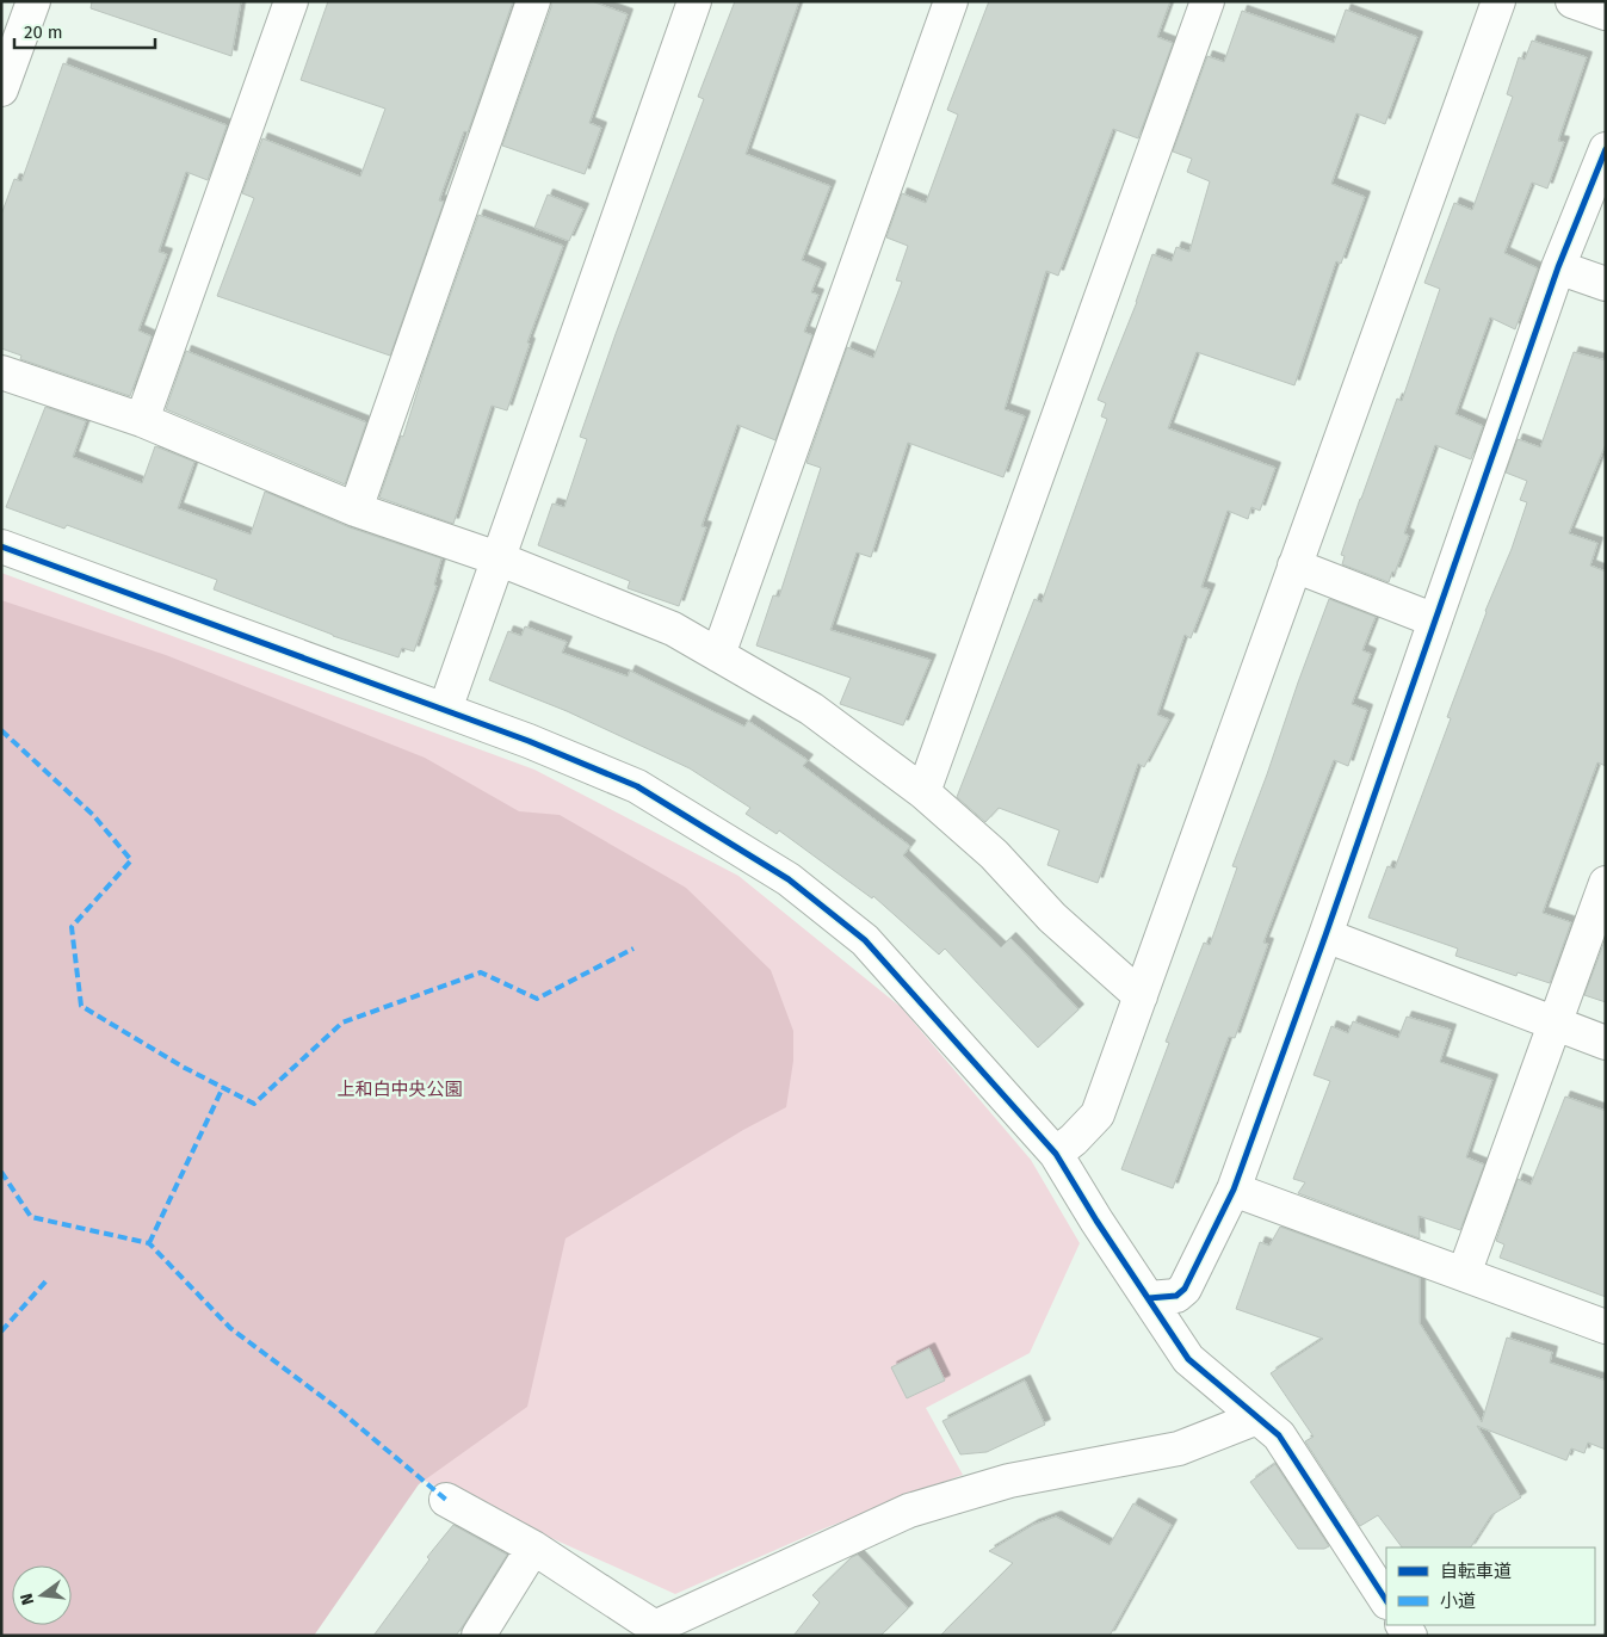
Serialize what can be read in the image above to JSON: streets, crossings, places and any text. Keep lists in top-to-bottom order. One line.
{"parks":["上和白中央公園"],"legend":["自転車道","小道"],"scale_bar":"20 m","north":"left"}
